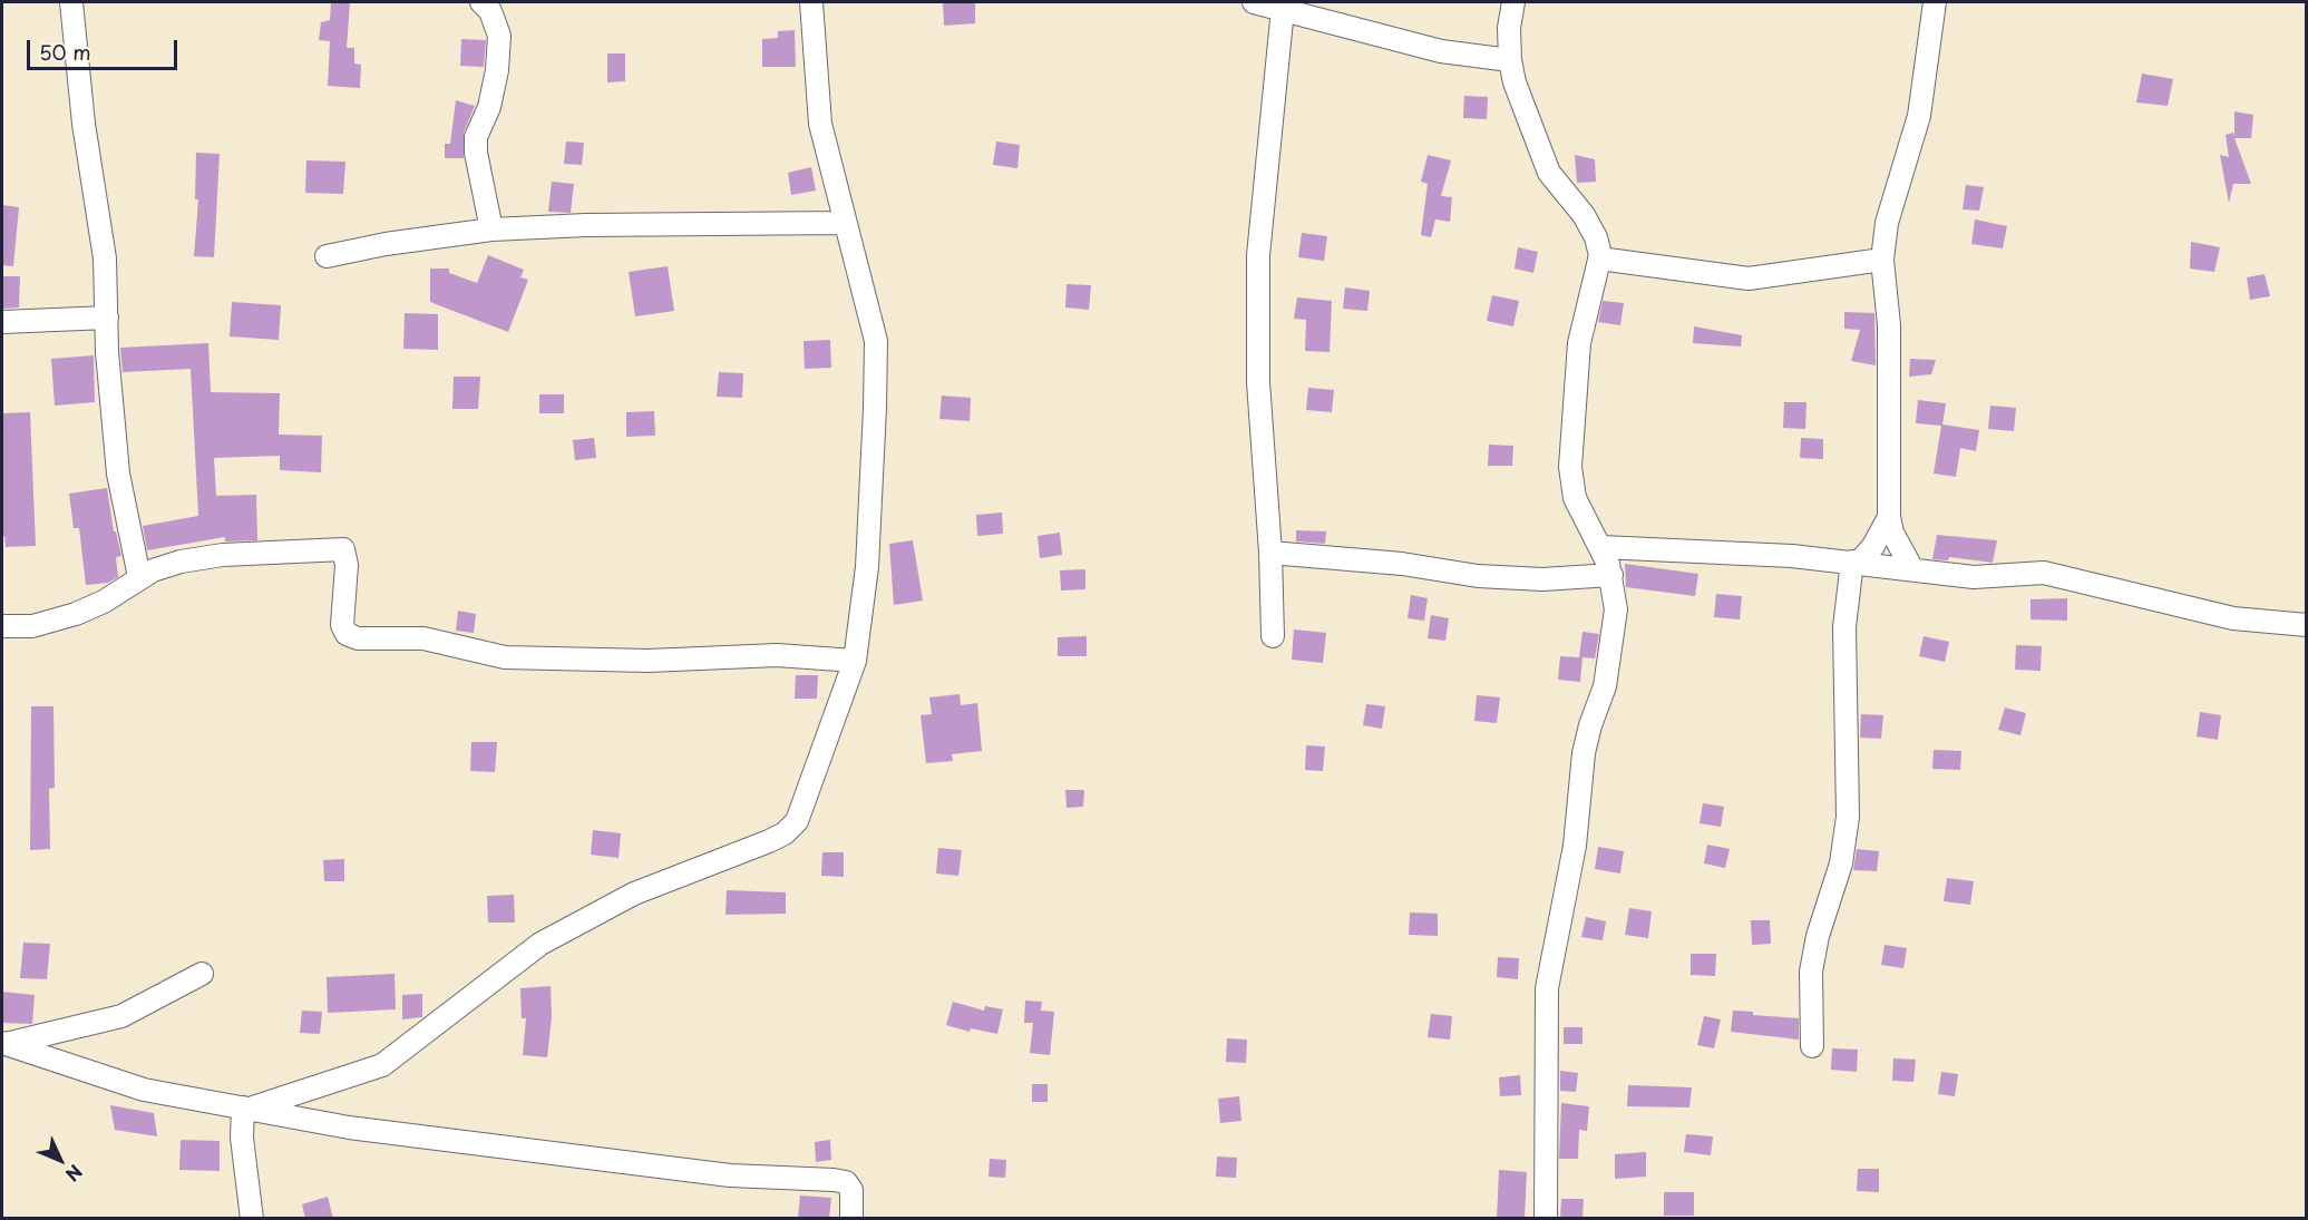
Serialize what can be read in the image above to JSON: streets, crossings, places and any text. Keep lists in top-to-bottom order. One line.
{"scale_bar":"50 m","north":"bottom right"}
